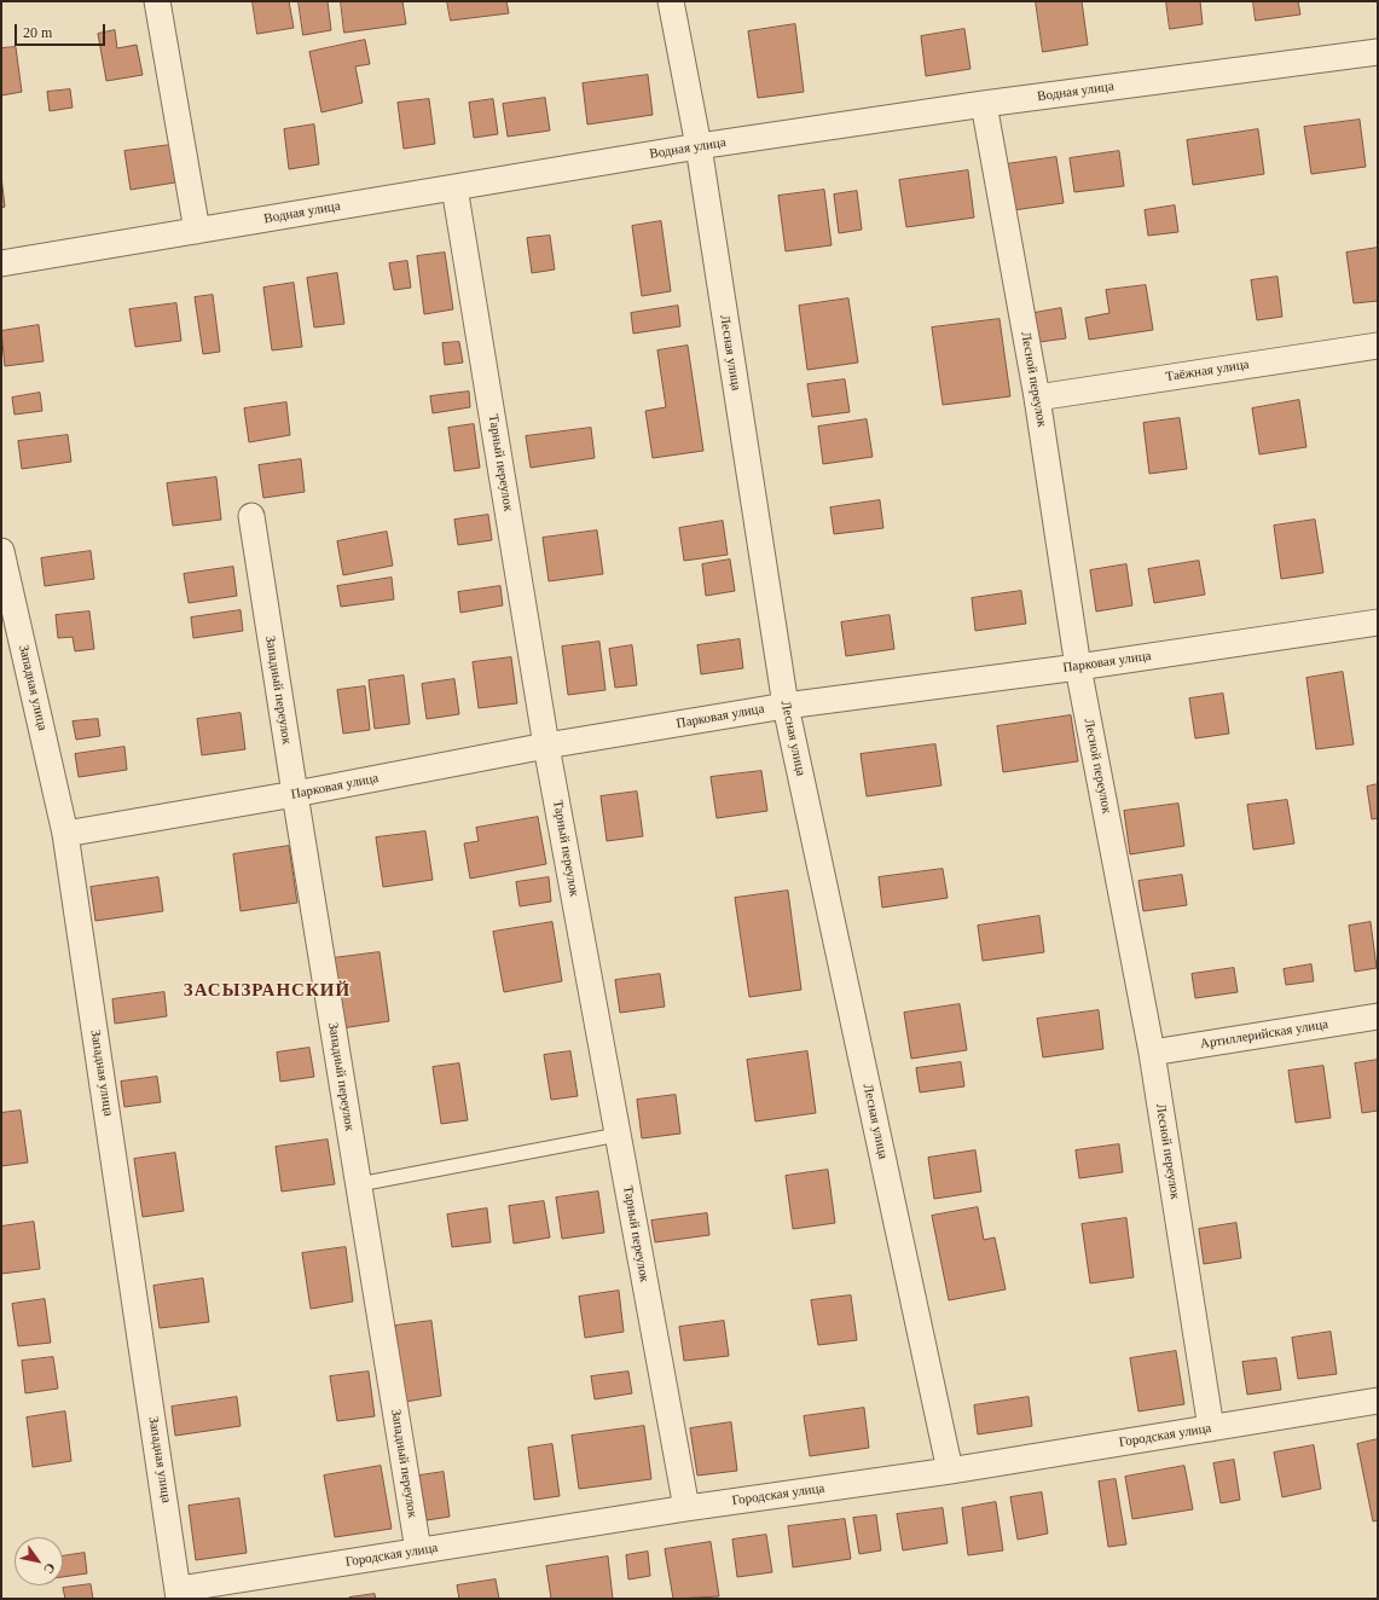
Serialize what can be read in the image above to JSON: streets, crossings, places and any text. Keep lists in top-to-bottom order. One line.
{"streets":{"street":["Водная улица","Лесная улица","Таёжная улица","Лесной переулок","Тарный переулок","Парковая улица","Западная улица","Западный переулок","Артиллерийская улица","Городская улица"]},"crossings":[["Водная улица","Лесная улица"],["Водная улица","Лесной переулок"],["Водная улица","Тарный переулок"],["Лесная улица","Парковая улица"],["Лесная улица","Городская улица"],["Таёжная улица","Лесной переулок"],["Лесной переулок","Парковая улица"],["Лесной переулок","Артиллерийская улица"],["Лесной переулок","Городская улица"],["Тарный переулок","Парковая улица"],["Тарный переулок","Городская улица"],["Парковая улица","Западная улица"],["Парковая улица","Западный переулок"],["Западная улица","Городская улица"],["Западный переулок","Городская улица"]],"districts":["ЗАСЫЗРАНСКИЙ"],"scale_bar":"20 m","north":"bottom right"}
